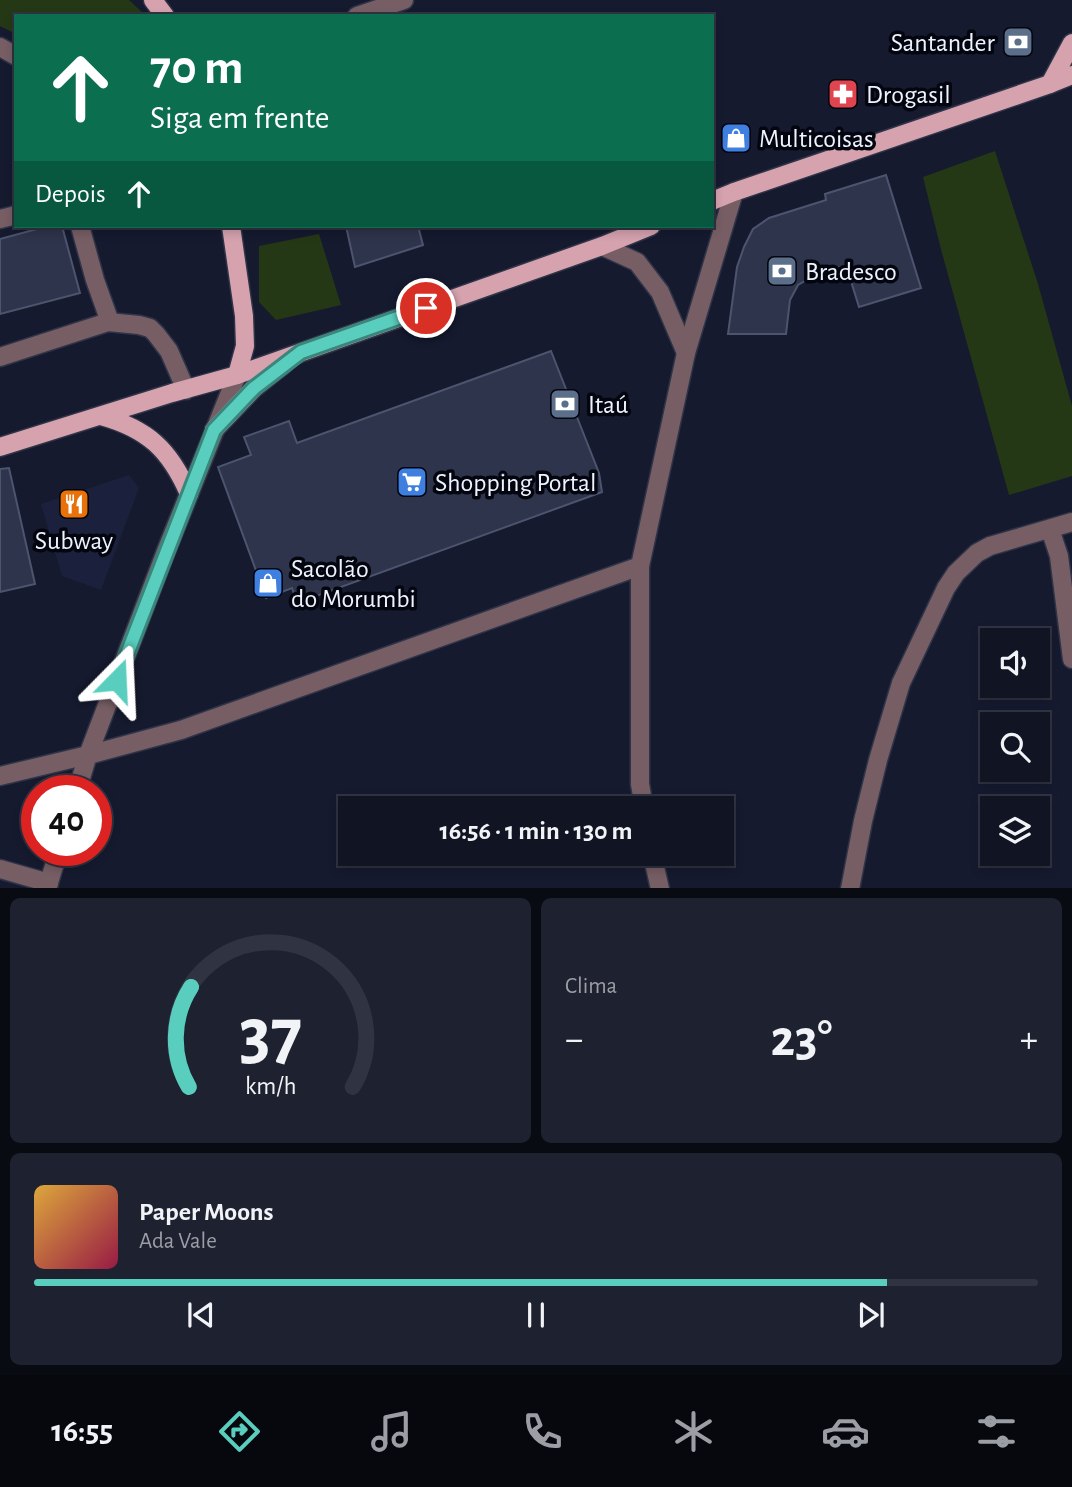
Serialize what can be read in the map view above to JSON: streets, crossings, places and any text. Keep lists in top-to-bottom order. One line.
{"places":{"bank":["Santander","Bradesco","Itaú"],"pharmacy":["Drogasil"],"shop":["Multicoisas","Sacolão do Morumbi"],"supermarket":["Shopping Portal"],"restaurant":["Subway"]},"page":{"turn":["70 m","Siga em frente"],"then":"Depois","limit":"40","trip":"16:56 · 1 min · 130 m","tile":"Clima","heat":["−","23°","+"],"song":["Paper Moons","Ada Vale"],"tabs":"16:55","gauge":["37","km/h"]}}
